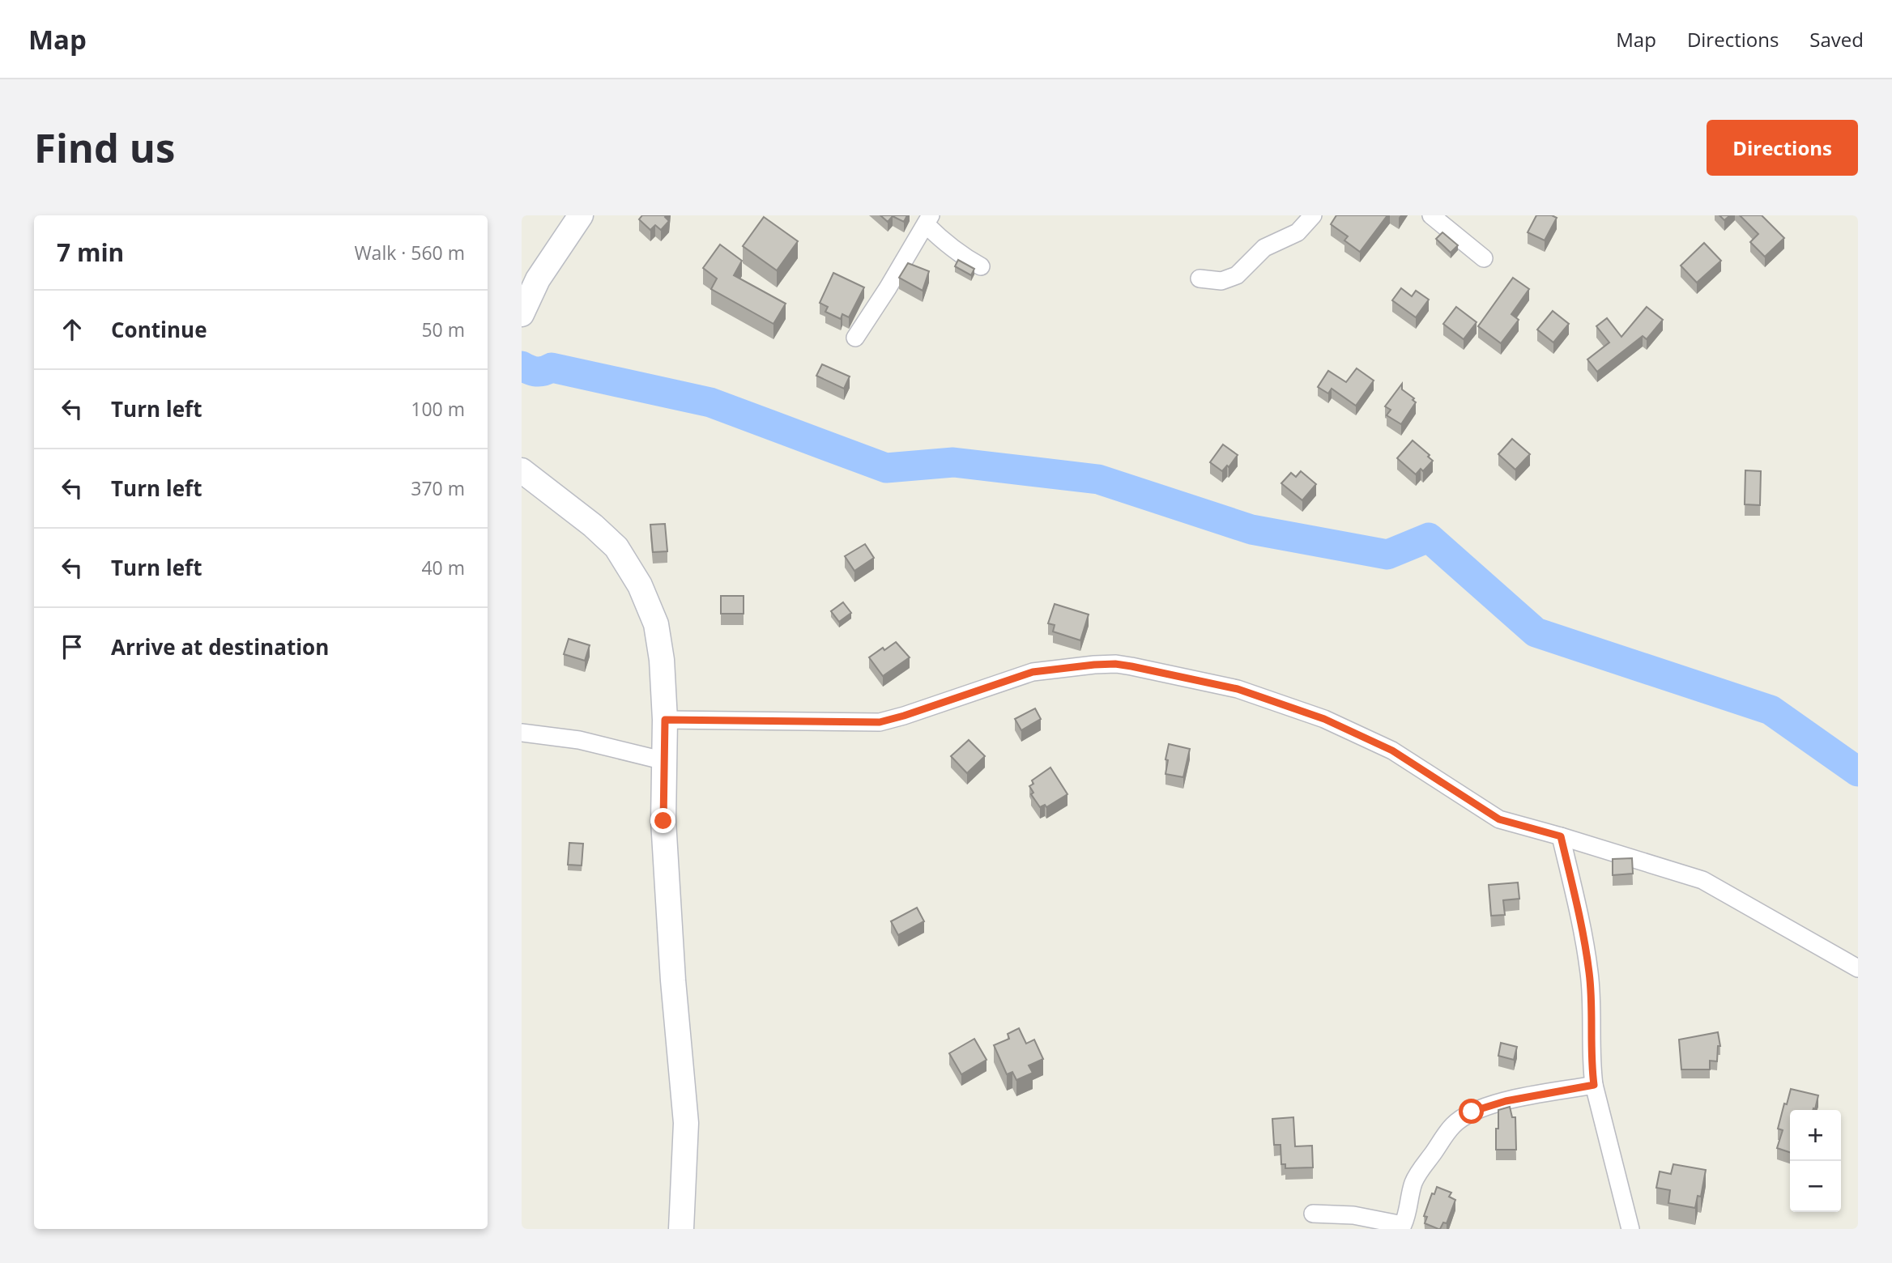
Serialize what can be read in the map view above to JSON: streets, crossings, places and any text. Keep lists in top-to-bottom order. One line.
{"page":{"header":"Map","nav":["Map","Directions","Saved"],"buttons":"Directions","title":"Find us","heading":["7 min","Walk · 560 m"],"list":[["Continue","50 m"],["Turn left","100 m"],["Turn left","370 m"],["Turn left","40 m"],"Arrive at destination"],"map_buttons":["+","−"]}}
